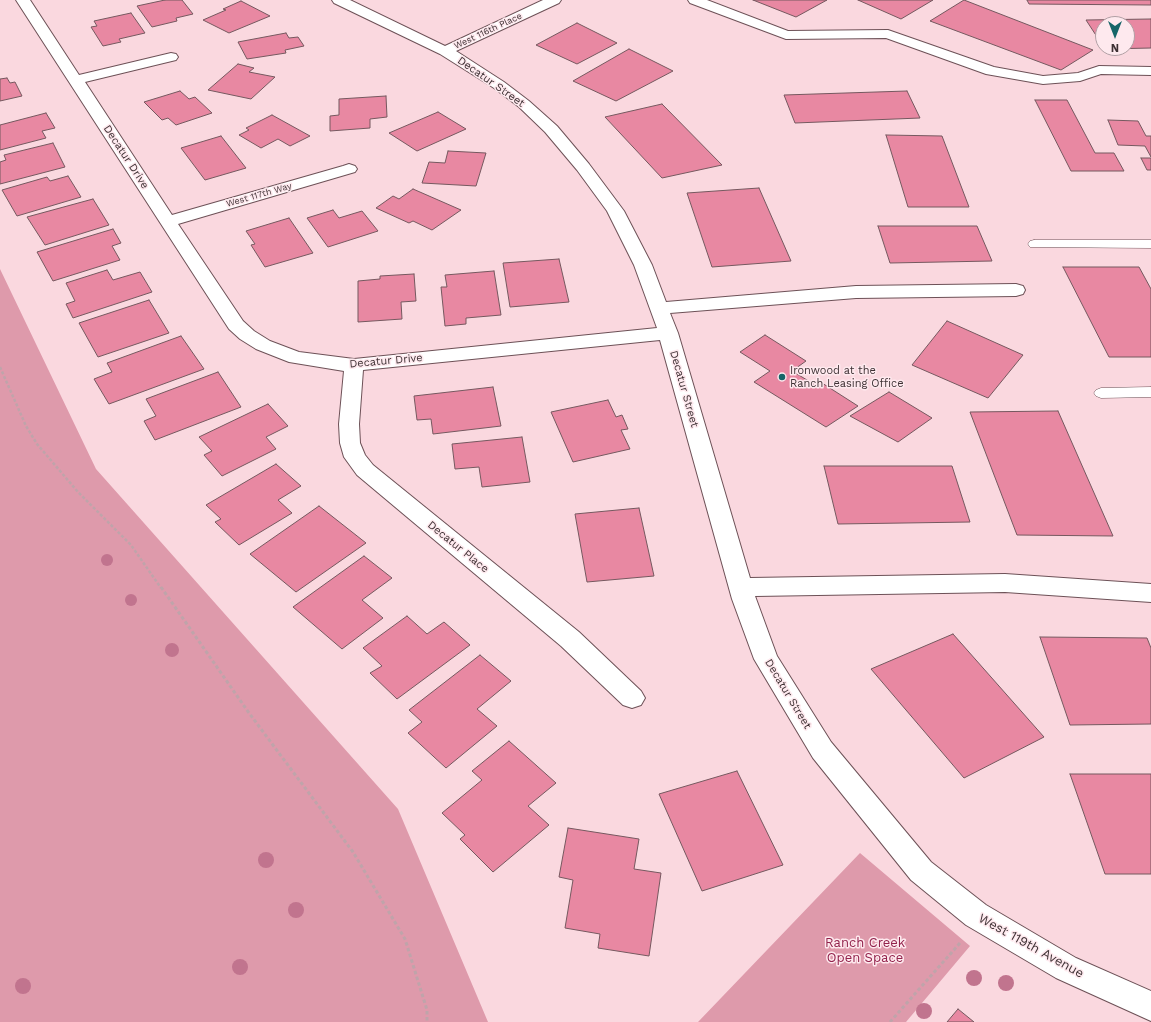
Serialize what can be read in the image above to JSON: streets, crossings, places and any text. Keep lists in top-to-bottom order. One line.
{"streets":{"street":["West 116th Place","Decatur Street","Decatur Drive","West 117th Way","Decatur Place","West 119th Avenue"]},"crossings":[["West 116th Place","Decatur Street"],["Decatur Street","Decatur Drive"],["Decatur Street","West 119th Avenue"],["Decatur Drive","West 117th Way"],["Decatur Drive","Decatur Place"]],"parks":["Ranch Creek Open Space"],"places":["Ironwood at the Ranch Leasing Office"],"north":"bottom"}
